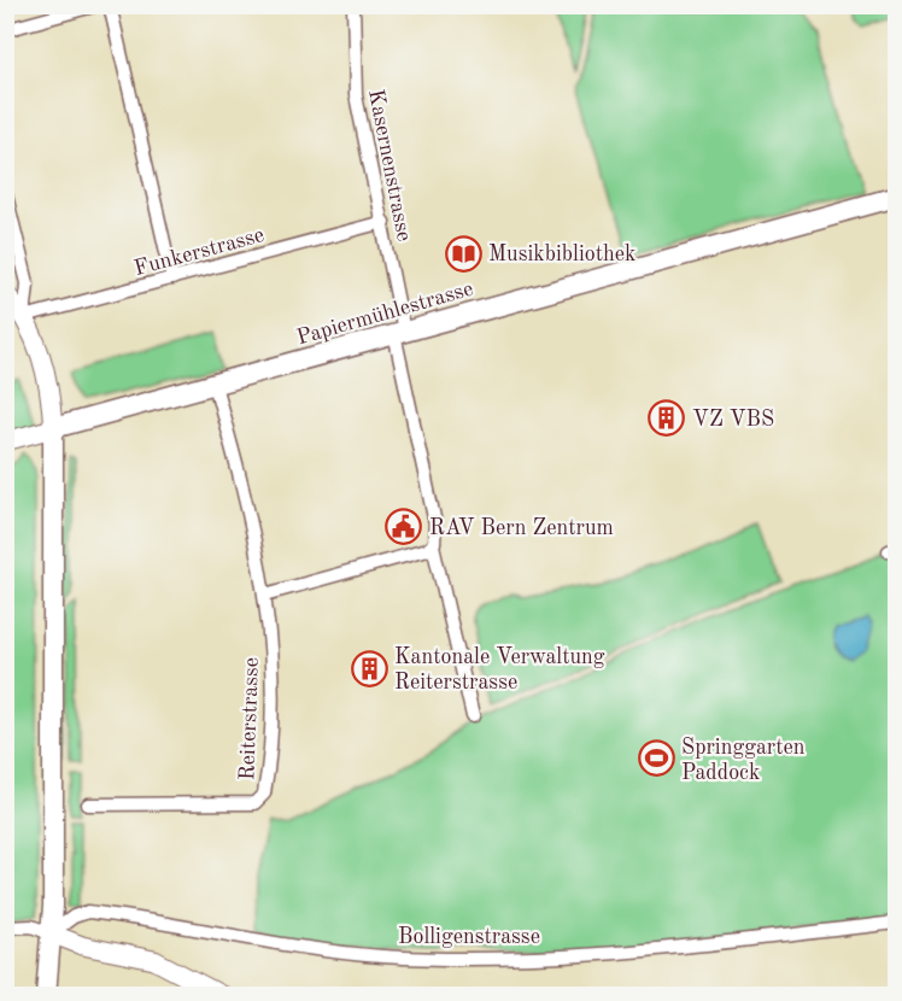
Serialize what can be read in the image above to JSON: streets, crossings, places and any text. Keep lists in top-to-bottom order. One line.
{"streets":{"main road":["Papiermühlestrasse"],"street":["Kasernenstrasse","Funkerstrasse","Reiterstrasse","Bolligenstrasse"]},"crossings":[["Kasernenstrasse","Funkerstrasse"],["Kasernenstrasse","Papiermühlestrasse"],["Papiermühlestrasse","Reiterstrasse"]],"places":{"library":["Musikbibliothek"],"building":["VZ VBS","Kantonale Verwaltung Reiterstrasse"],"public building":["RAV Bern Zentrum"],"sports":["Springgarten Paddock"]}}
